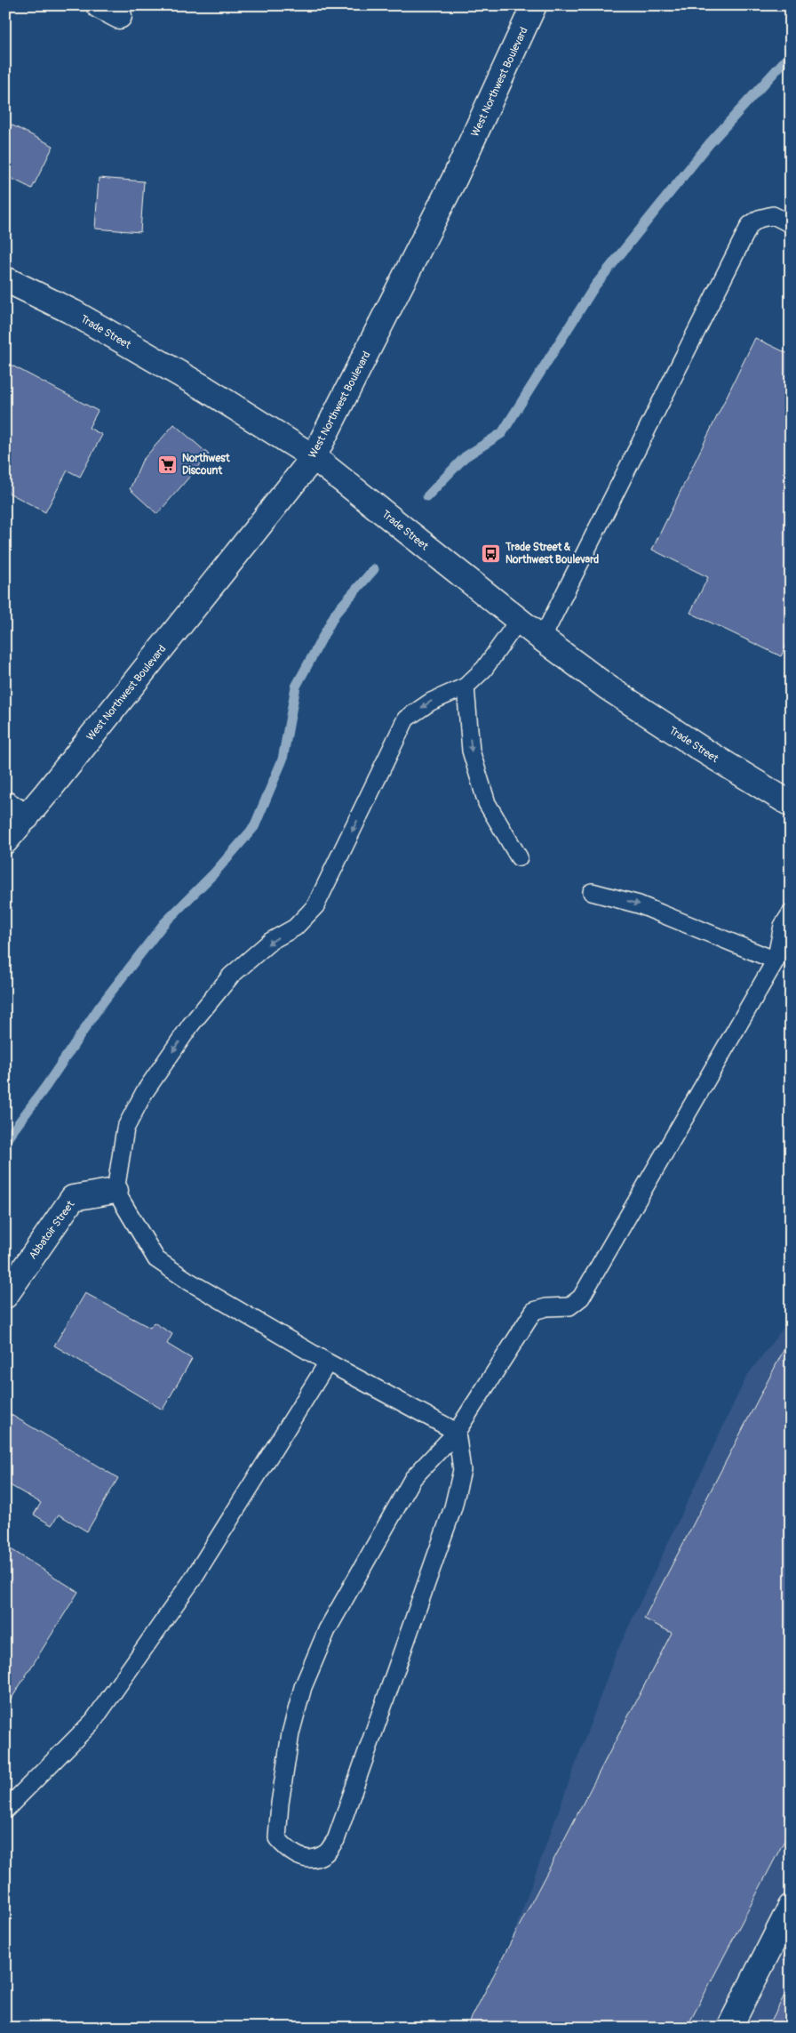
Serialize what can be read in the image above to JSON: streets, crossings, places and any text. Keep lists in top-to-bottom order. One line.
{"streets":{"street":["West Northwest Boulevard","Trade Street","Abbatoir Street"]},"crossings":[["West Northwest Boulevard","Trade Street"]],"places":{"supermarket":["Northwest Discount"],"bus stop":["Trade Street & Northwest Boulevard"]}}
